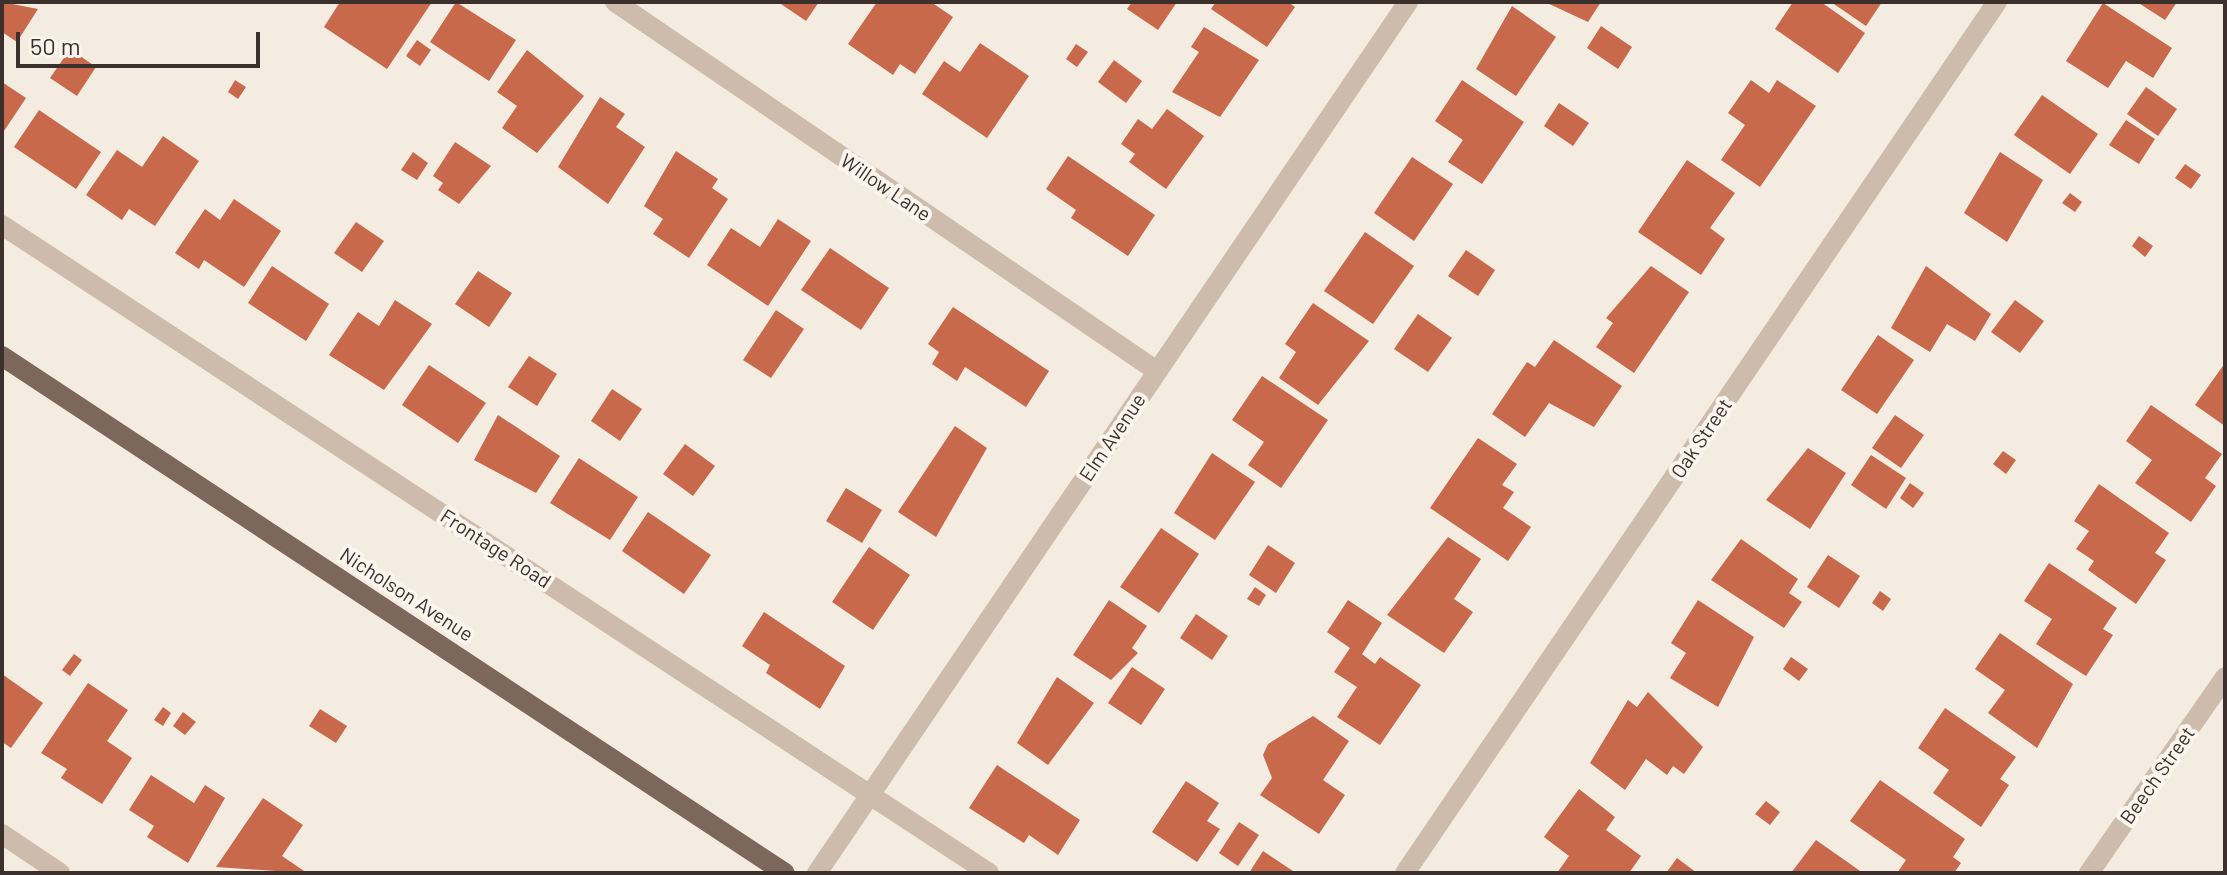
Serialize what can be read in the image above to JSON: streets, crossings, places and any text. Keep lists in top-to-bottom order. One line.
{"streets":{"main road":["Nicholson Avenue"],"street":["Willow Lane","Elm Avenue","Oak Street","Frontage Road","Beech Street"]},"crossings":[["Willow Lane","Elm Avenue"],["Elm Avenue","Frontage Road"]],"scale_bar":"50 m"}
